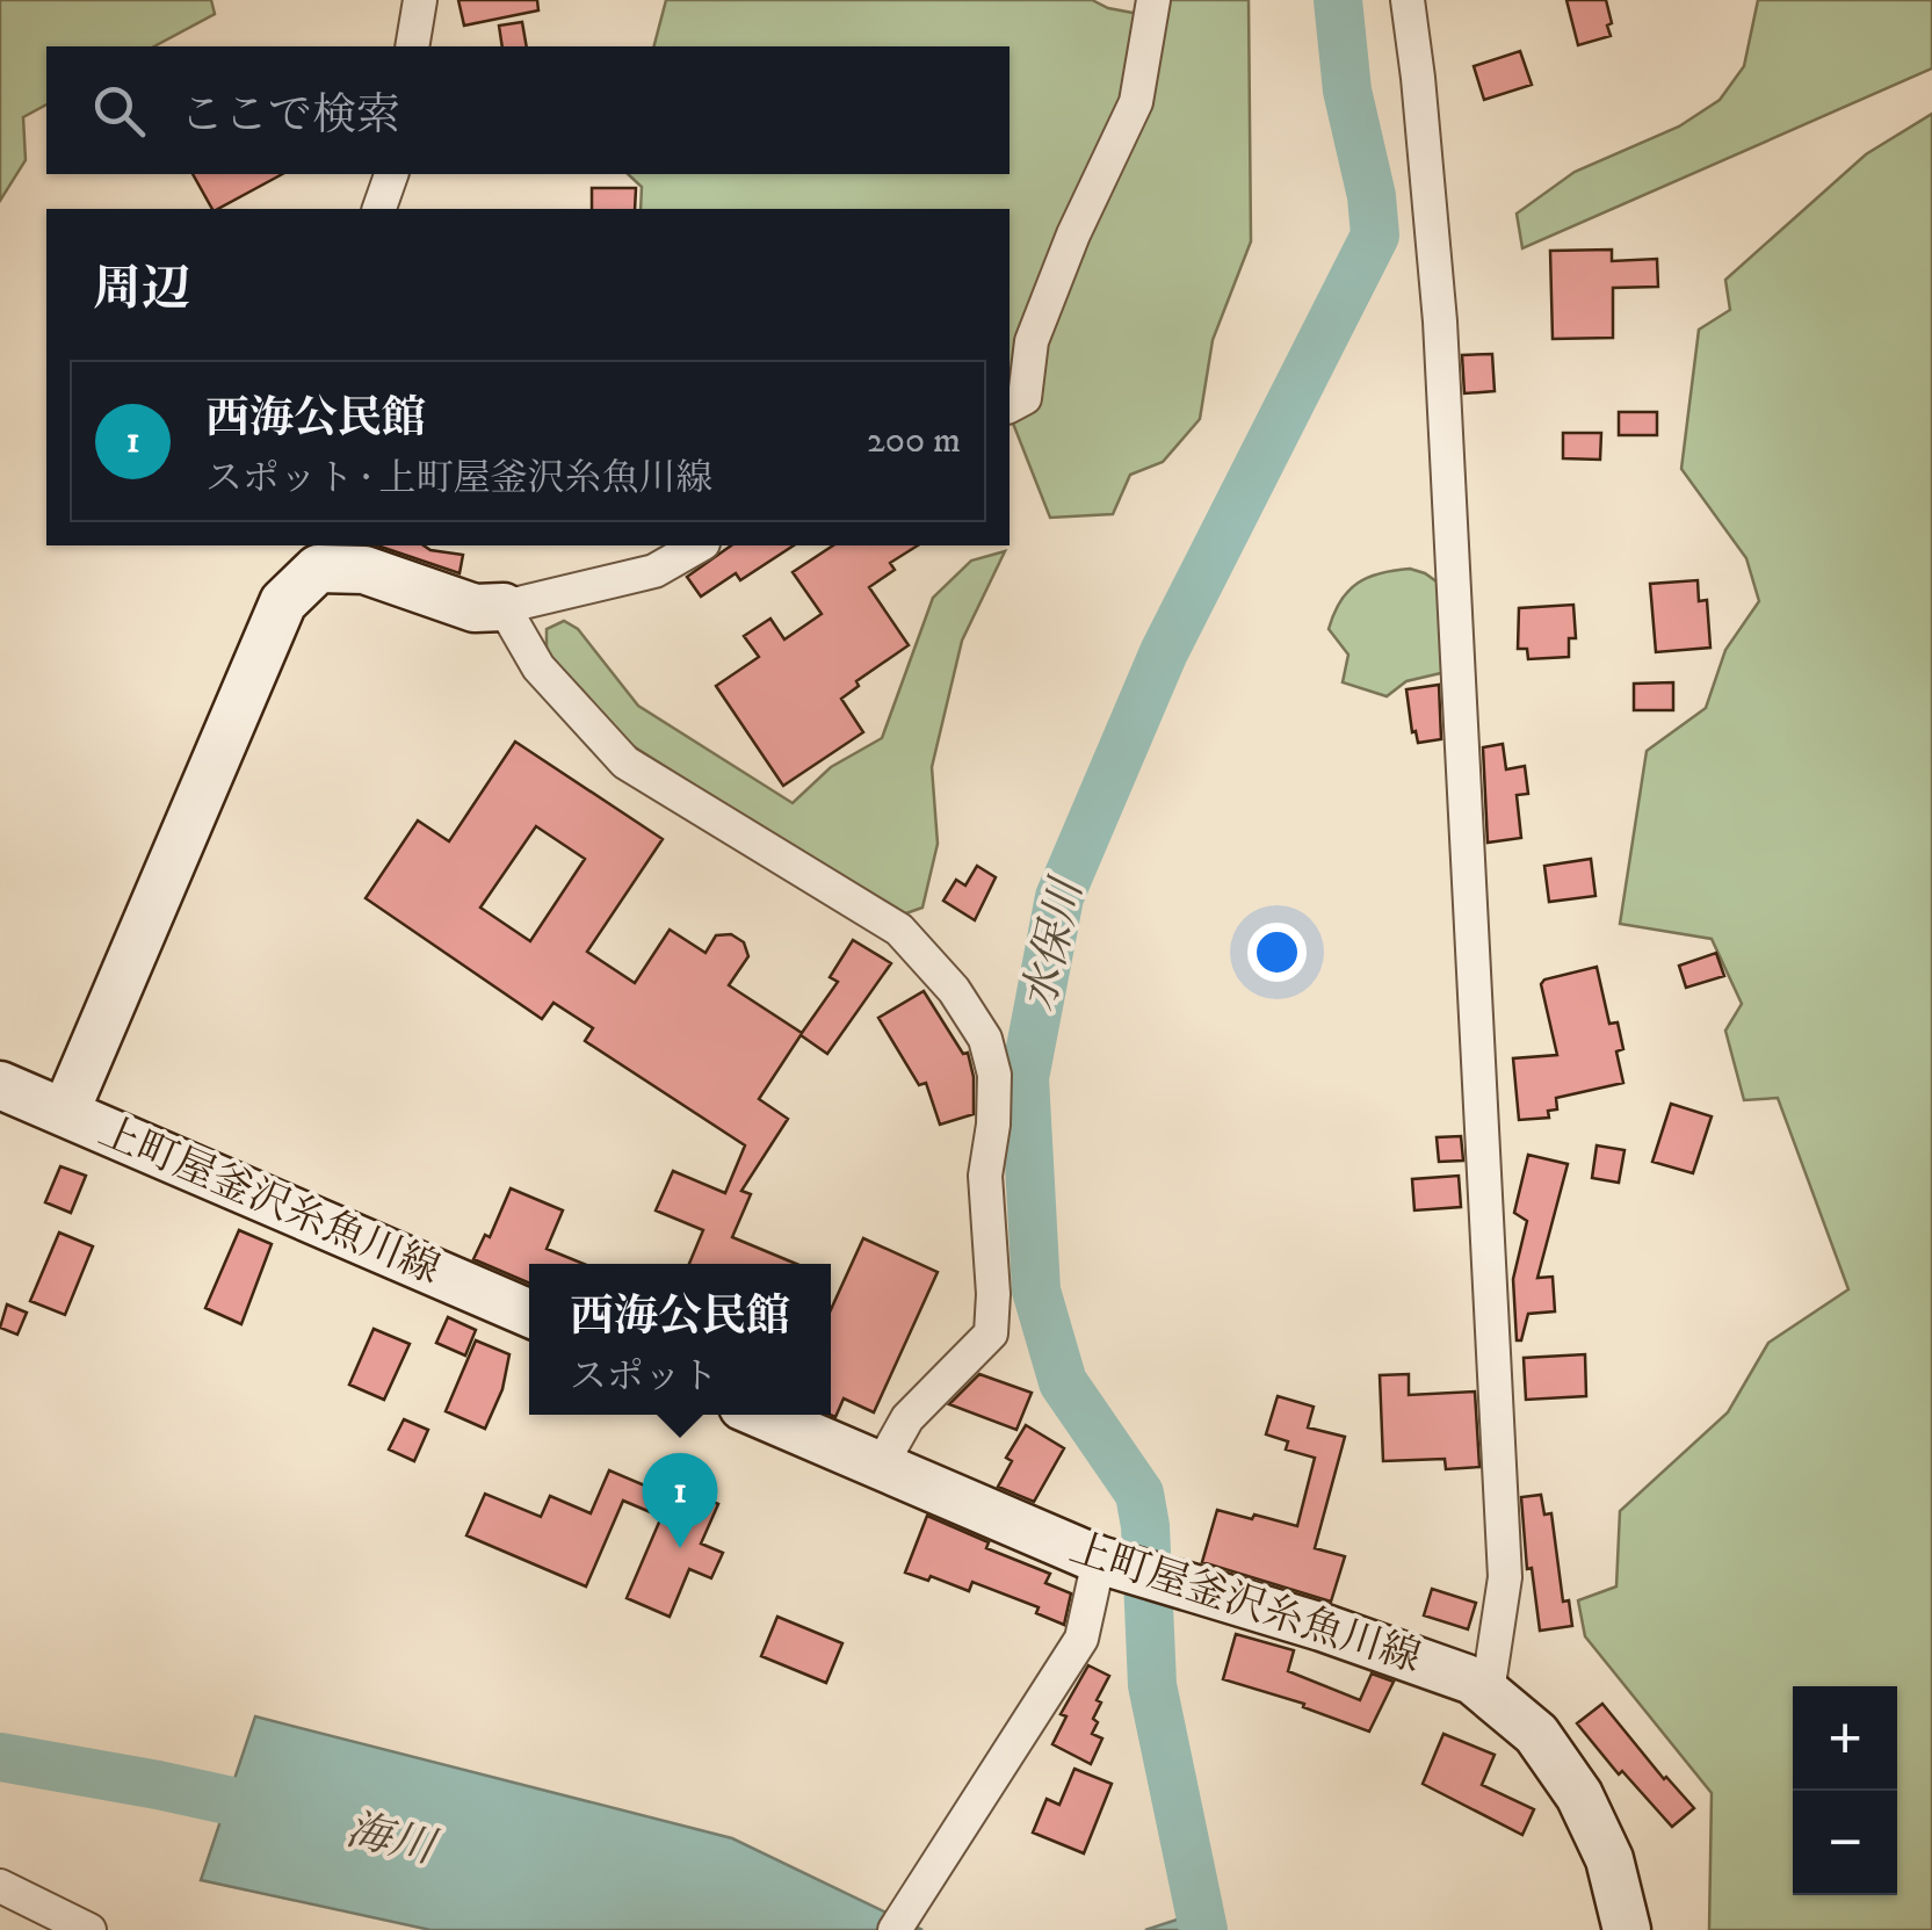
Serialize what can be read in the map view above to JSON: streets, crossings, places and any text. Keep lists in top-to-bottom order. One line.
{"streets":{"main road":["上町屋釜沢糸魚川線"]},"water":["水保川","海川"],"page":{"search":"ここで検索","heading":"周辺","list":[{"mark":"1","name":"西海公民館","note":"スポット · 上町屋釜沢糸魚川線","value":"200 m"}],"popup":["西海公民館","スポット"],"pins":"1","map_buttons":["+","−"]}}
